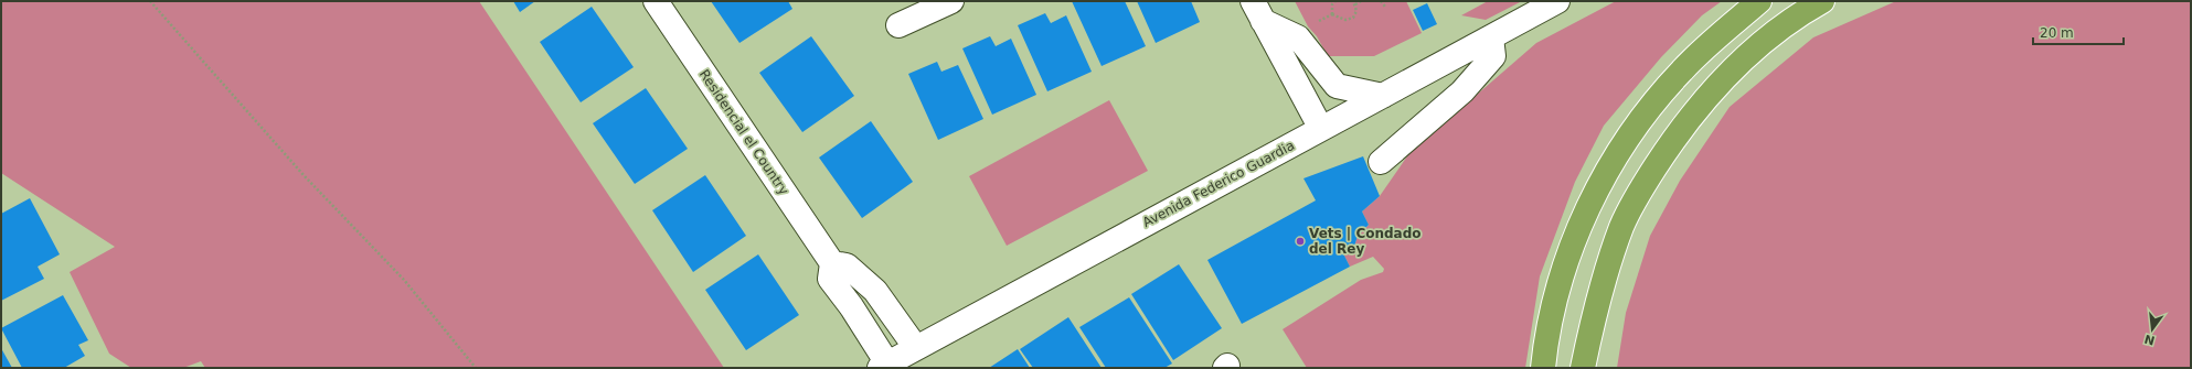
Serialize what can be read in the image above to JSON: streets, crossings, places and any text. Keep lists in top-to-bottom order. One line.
{"streets":{"street":["Residencial el Country","Avenida Federico Guardia"]},"crossings":[["Residencial el Country","Avenida Federico Guardia"]],"places":["Vets | Condado del Rey"],"scale_bar":"20 m","north":"bottom"}
